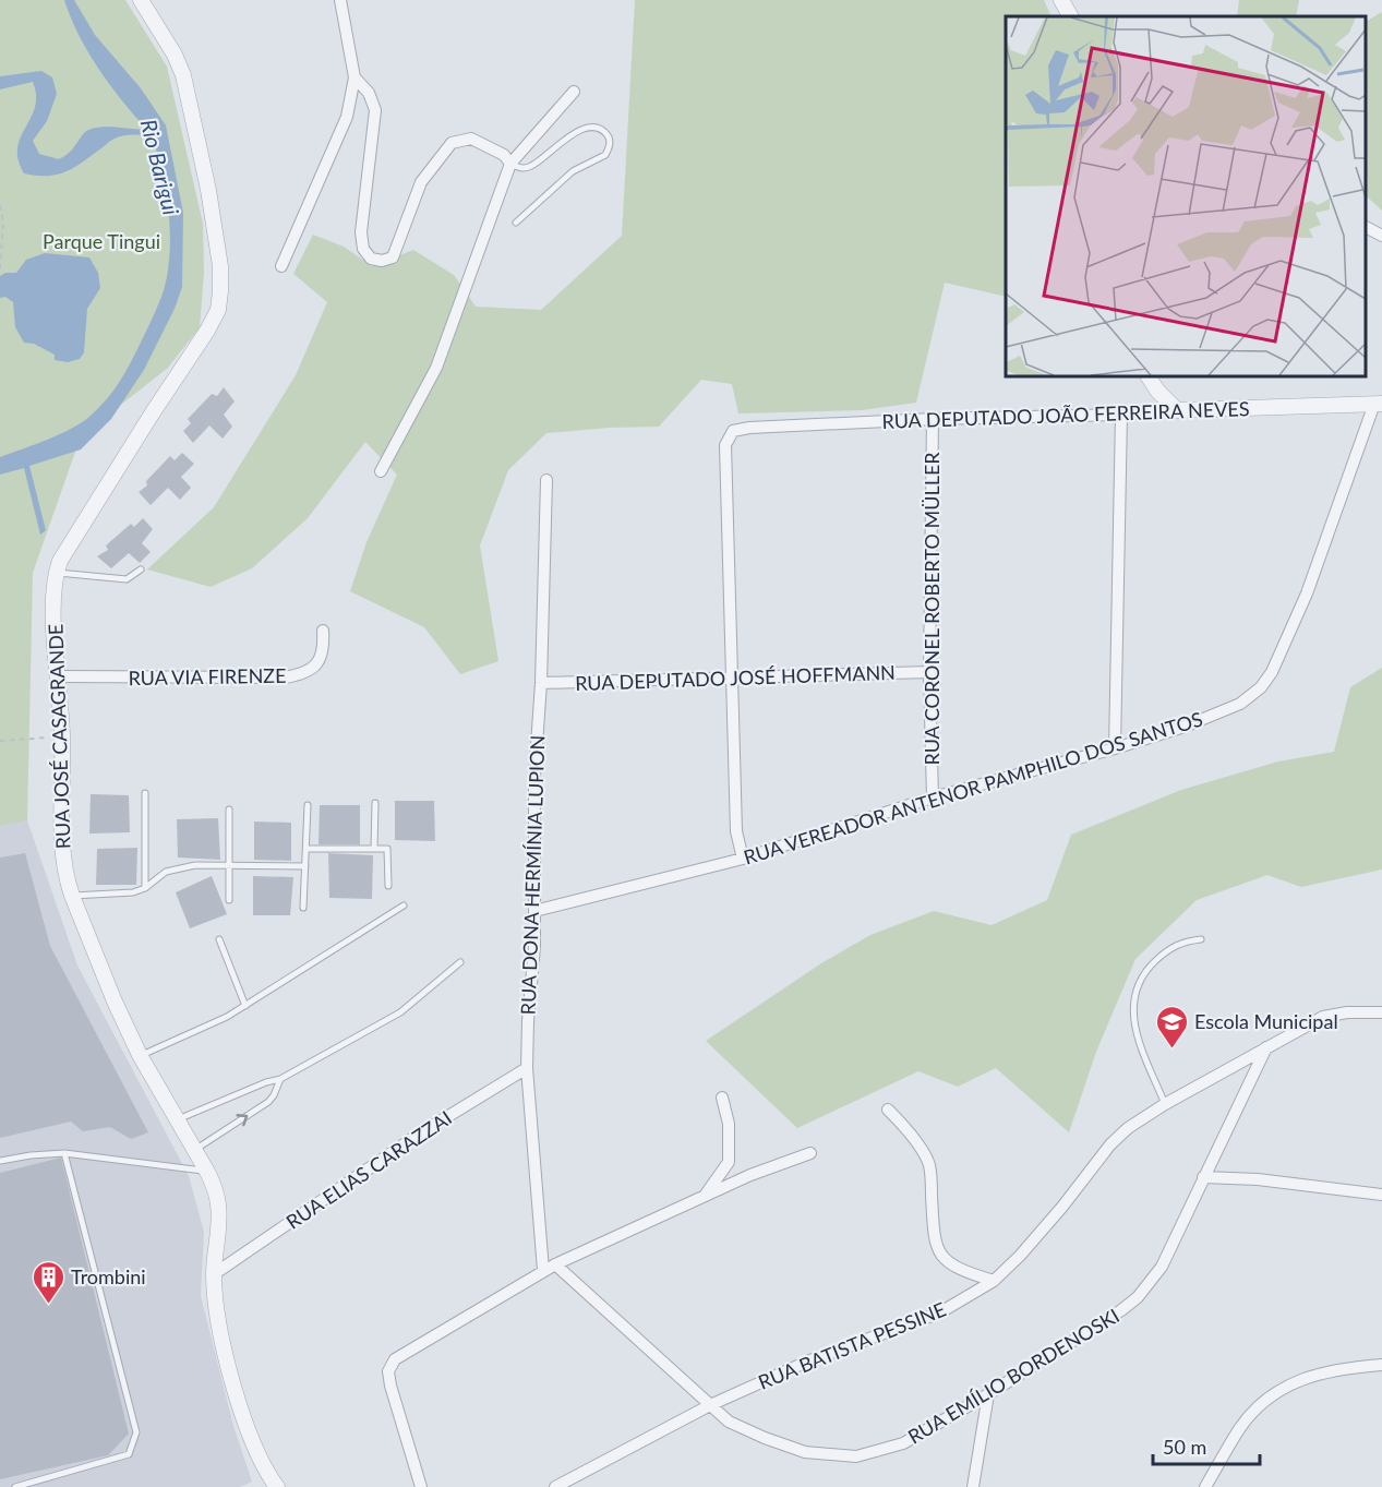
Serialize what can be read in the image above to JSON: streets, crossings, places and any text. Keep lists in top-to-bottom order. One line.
{"streets":{"street":["RUA DEPUTADO JOÃO FERREIRA NEVES","RUA CORONEL ROBERTO MÜLLER","RUA VIA FIRENZE","RUA DEPUTADO JOSÉ HOFFMANN","RUA JOSÉ CASAGRANDE","RUA VEREADOR ANTENOR PAMPHILO DOS SANTOS","RUA DONA HERMÍNIA LUPION","RUA ELIAS CARAZZAI","RUA BATISTA PESSINE","RUA EMÍLIO BORDENOSKI"]},"crossings":[["RUA DEPUTADO JOÃO FERREIRA NEVES","RUA CORONEL ROBERTO MÜLLER"],["RUA DEPUTADO JOÃO FERREIRA NEVES","RUA DEPUTADO JOSÉ HOFFMANN"],["RUA DEPUTADO JOÃO FERREIRA NEVES","RUA VEREADOR ANTENOR PAMPHILO DOS SANTOS"],["RUA CORONEL ROBERTO MÜLLER","RUA DEPUTADO JOSÉ HOFFMANN"],["RUA CORONEL ROBERTO MÜLLER","RUA VEREADOR ANTENOR PAMPHILO DOS SANTOS"],["RUA VIA FIRENZE","RUA JOSÉ CASAGRANDE"],["RUA DEPUTADO JOSÉ HOFFMANN","RUA DONA HERMÍNIA LUPION"],["RUA JOSÉ CASAGRANDE","RUA ELIAS CARAZZAI"],["RUA VEREADOR ANTENOR PAMPHILO DOS SANTOS","RUA DONA HERMÍNIA LUPION"],["RUA DONA HERMÍNIA LUPION","RUA ELIAS CARAZZAI"],["RUA BATISTA PESSINE","RUA EMÍLIO BORDENOSKI"]],"water":["Rio Barigui"],"parks":["Parque Tingui"],"places":{"school or university":["Escola Municipal"],"building":["Trombini"]},"scale_bar":"50 m"}
